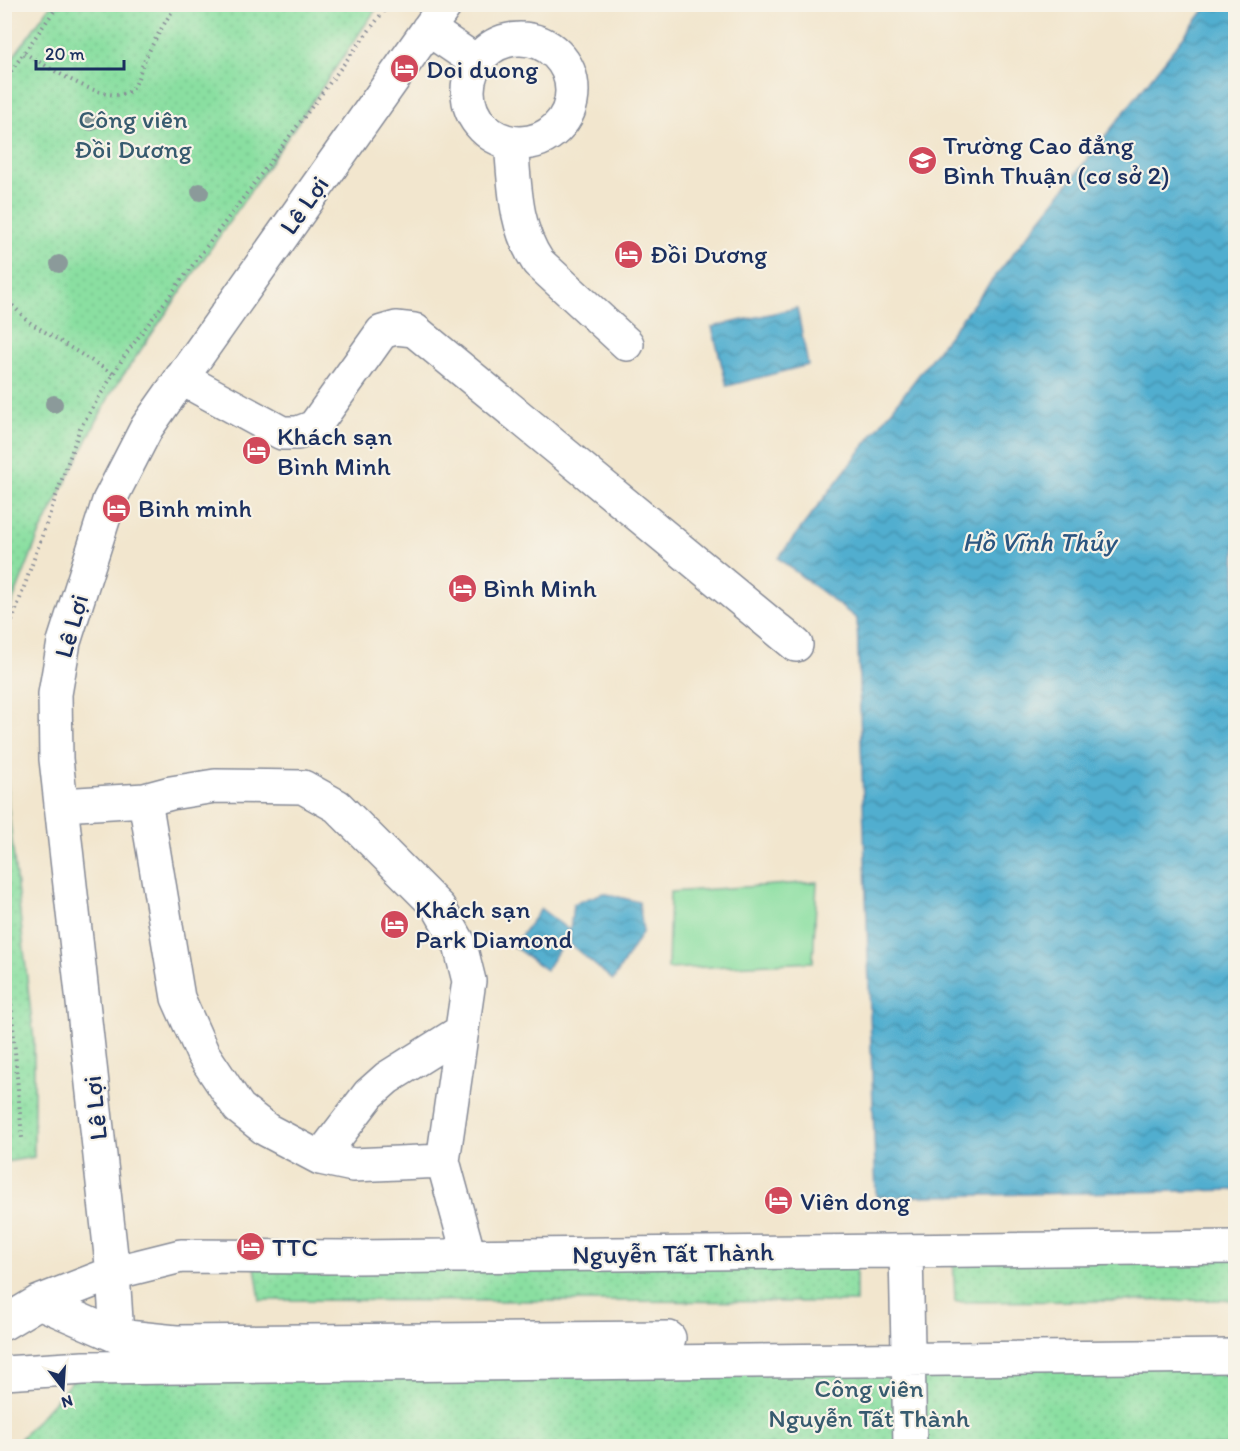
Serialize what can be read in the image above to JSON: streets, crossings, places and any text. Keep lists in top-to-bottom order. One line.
{"streets":{"street":["Lê Lợi","Nguyễn Tất Thành"]},"crossings":[["Lê Lợi","Nguyễn Tất Thành"]],"water":["Hồ Vĩnh Thủy"],"parks":["Công viên Đồi Dương","Công viên Nguyễn Tất Thành"],"places":{"hotel":["Doi duong","Đồi Dương","Khách sạn Bình Minh","Binh minh","Bình Minh","Khách sạn Park Diamond","Viên dong","TTC"],"school or university":["Trường Cao đẳng Bình Thuận (cơ sở 2)"]},"scale_bar":"20 m","north":"bottom"}
